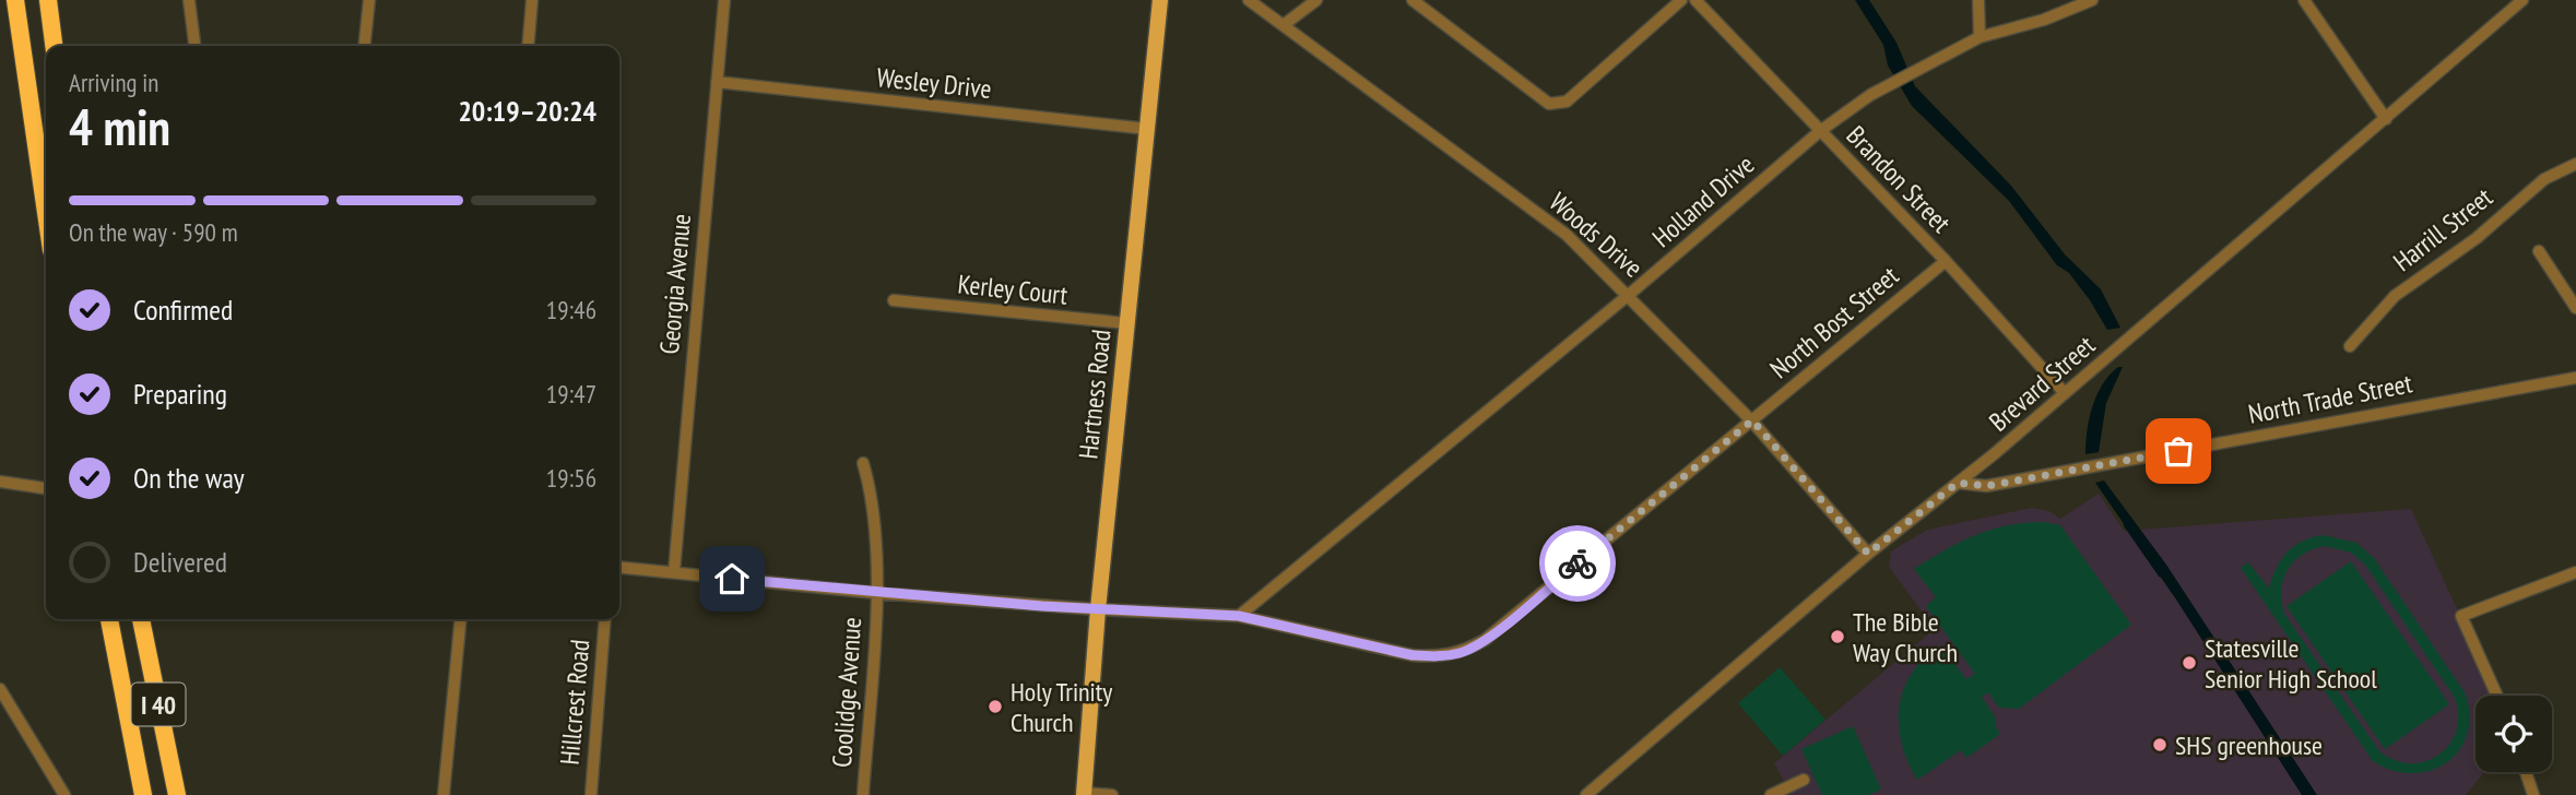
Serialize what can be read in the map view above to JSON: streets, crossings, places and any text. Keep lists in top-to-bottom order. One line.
{"streets":{"highway":["I 40"],"main road":["Hartness Road"],"street":["Wesley Drive","Brandon Street","Holland Drive","Harrill Street","Woods Drive","Georgia Avenue","Kerley Court","North Bost Street","Brevard Street","North Trade Street","Coolidge Avenue","Hillcrest Road"]},"crossings":[["Wesley Drive","Georgia Avenue"],["Wesley Drive","Hartness Road"],["Brandon Street","Holland Drive"],["Brandon Street","North Bost Street"],["Brandon Street","Brevard Street"],["Holland Drive","Woods Drive"],["Holland Drive","North Bost Street"],["Woods Drive","North Bost Street"],["Woods Drive","Brevard Street"],["Georgia Avenue","North Bost Street"],["Kerley Court","Hartness Road"],["North Bost Street","Hartness Road"],["North Bost Street","Coolidge Avenue"],["Brevard Street","North Trade Street"]],"places":["The Bible Way Church","Statesville Senior High School","Holy Trinity Church","SHS greenhouse"],"page":{"heading":["4 min","Arriving in","20:19–20:24"],"bar":"On the way · 590 m","list":[["Confirmed","19:46"],["Preparing","19:47"],["On the way","19:56"],"Delivered"]}}
